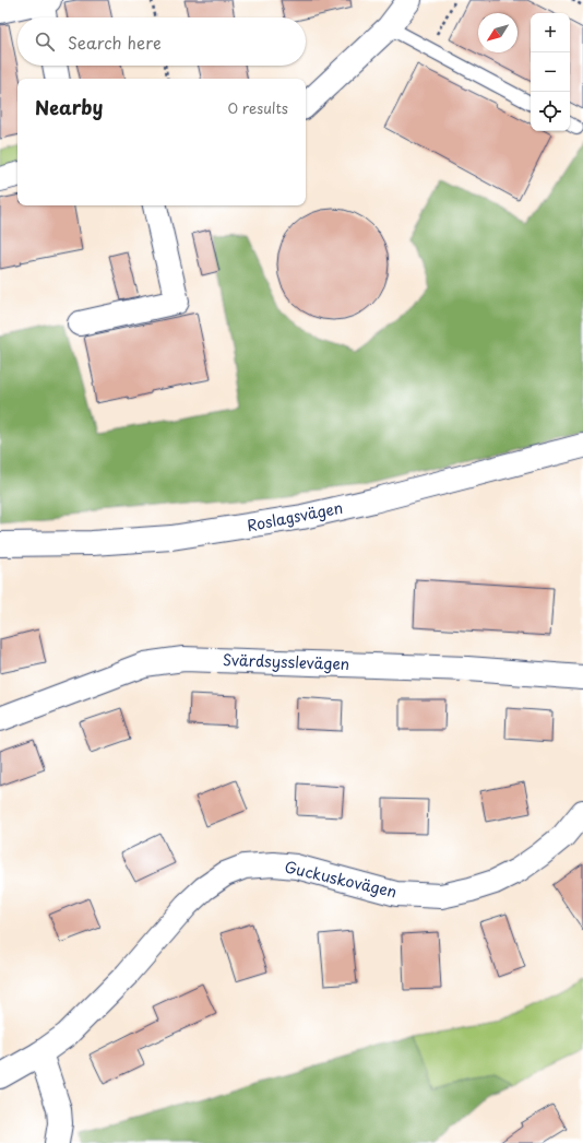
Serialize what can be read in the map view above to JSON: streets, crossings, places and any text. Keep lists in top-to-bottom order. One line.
{"streets":{"street":["Roslagsvägen","Svärdsysslevägen","Guckuskovägen"]},"north":"bottom left","page":{"map_buttons":["+","−"],"search":"Search here","heading":["Nearby","0 results"]}}
